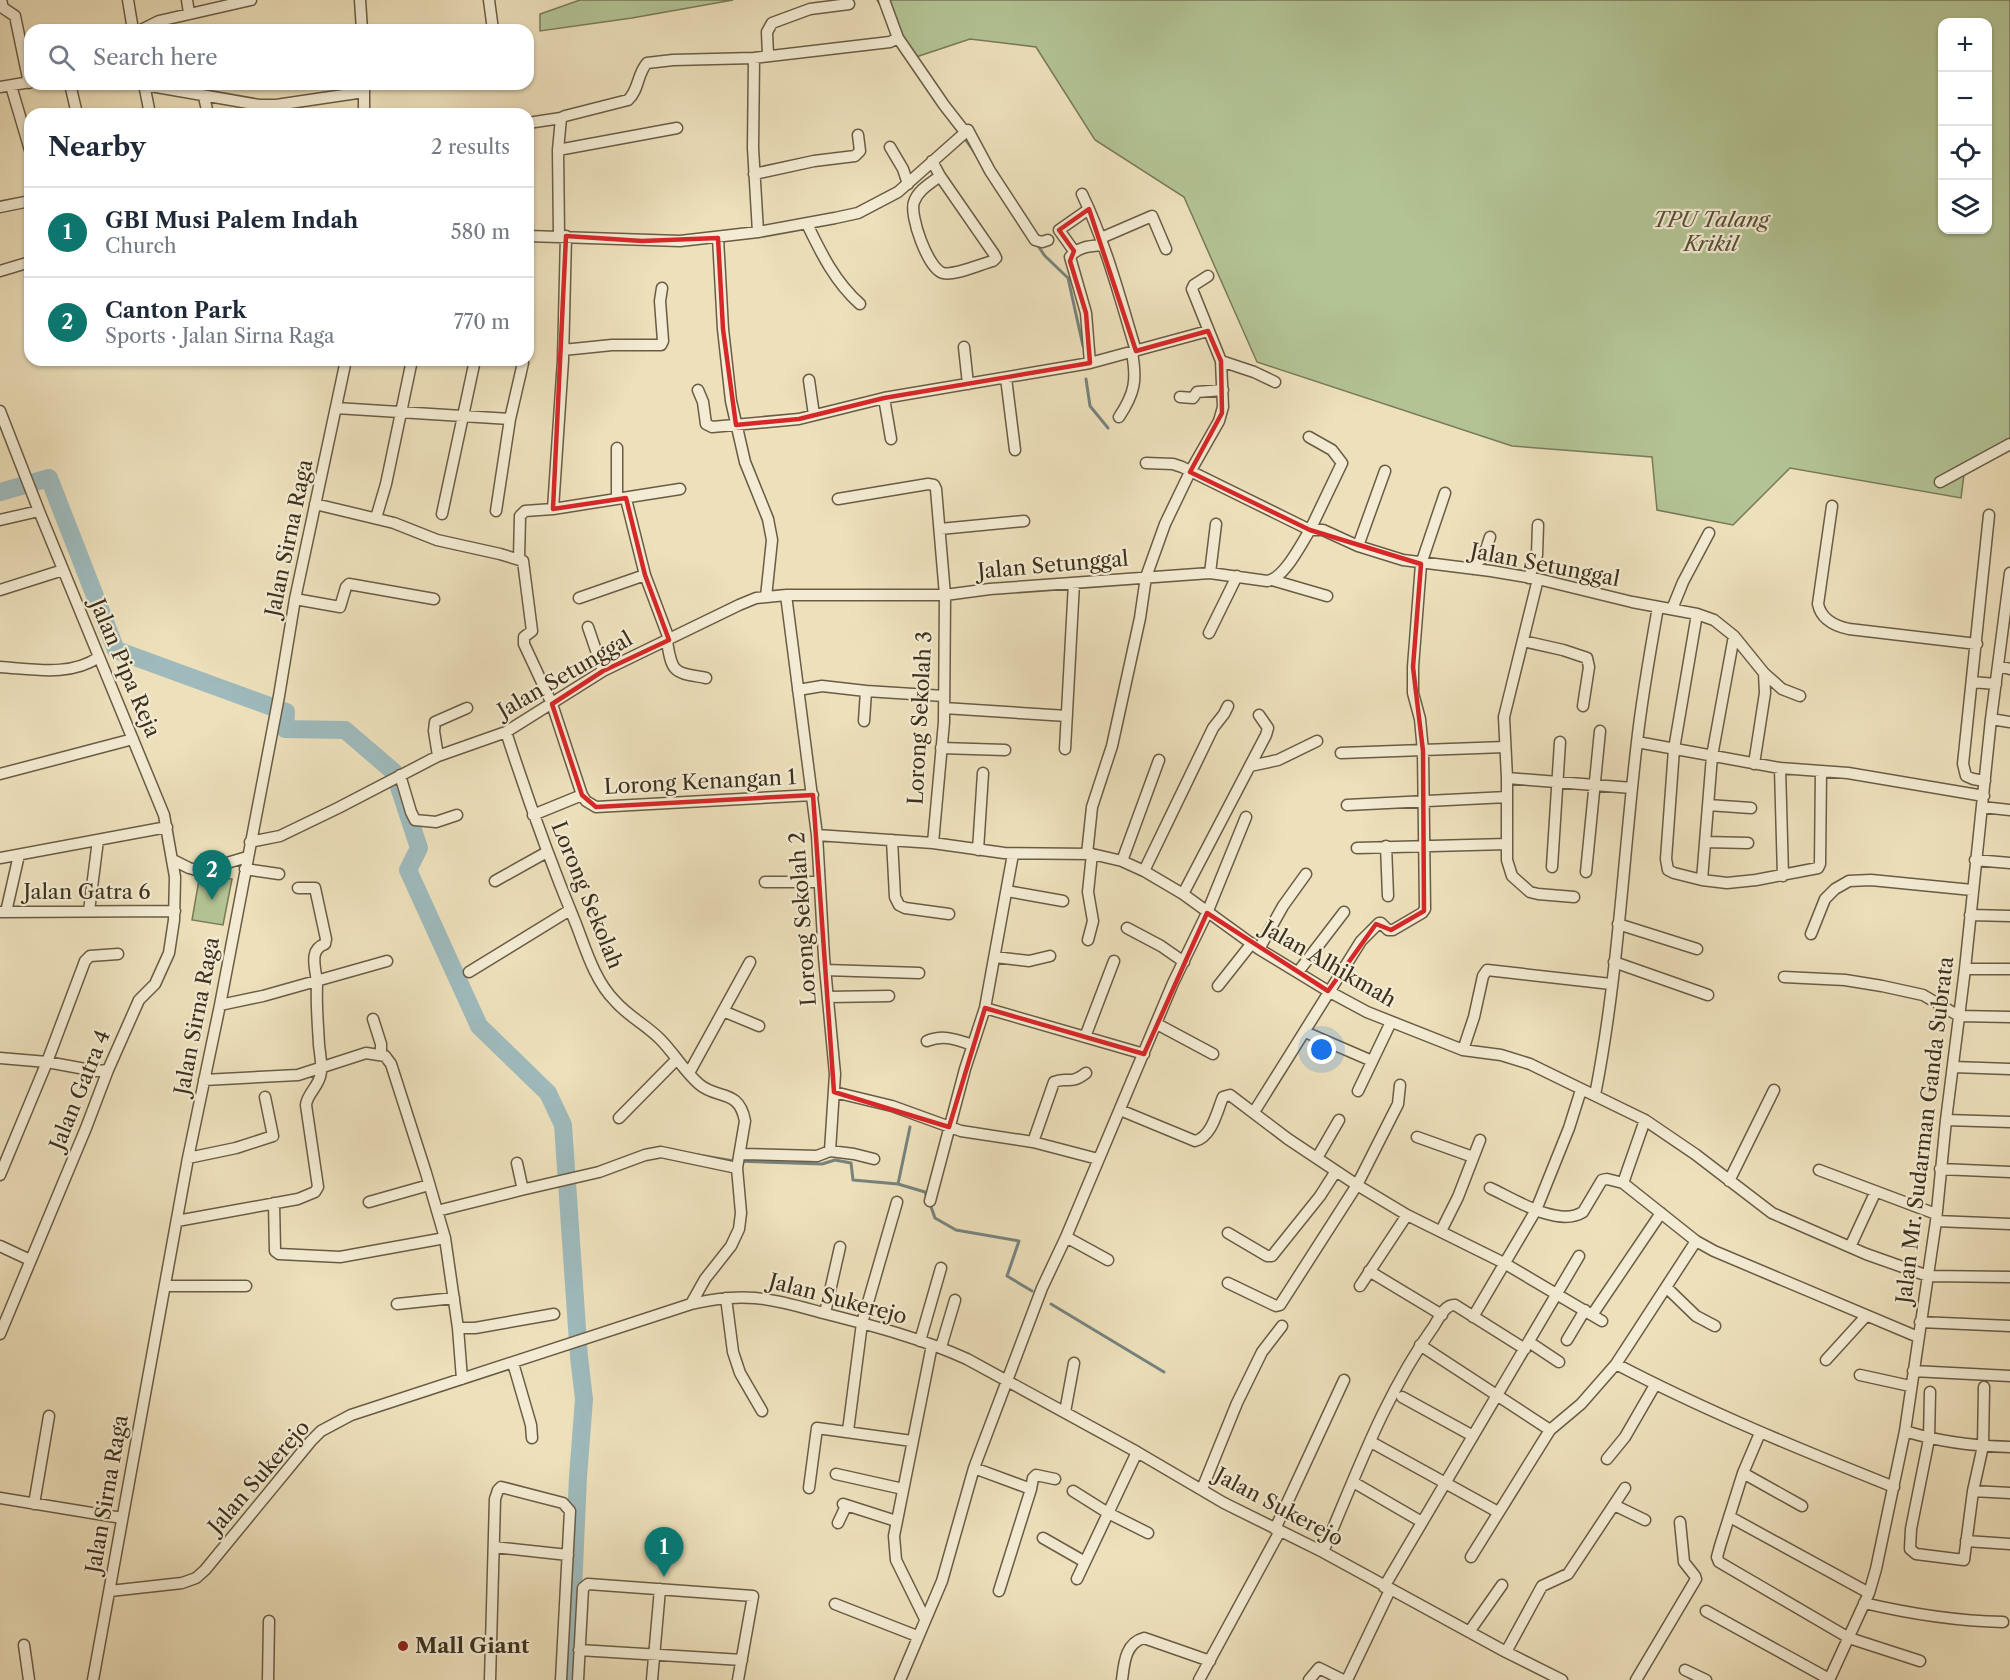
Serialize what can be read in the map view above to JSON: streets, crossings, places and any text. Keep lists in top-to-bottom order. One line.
{"streets":{"street":["Jalan Sirna Raga","Jalan Setunggal","Jalan Pipa Reja","Lorong Sekolah 3","Lorong Kenangan 1","Jalan Gatra 6","Lorong Sekolah","Lorong Sekolah 2","Jalan Alhikmah","Jalan Gatra 4","Jalan Mr. Sudarman Ganda Subrata","Jalan Sukerejo"]},"crossings":[["Jalan Sirna Raga","Jalan Setunggal"],["Jalan Sirna Raga","Jalan Sukerejo"],["Jalan Setunggal","Lorong Sekolah 3"],["Jalan Setunggal","Lorong Kenangan 1"],["Jalan Setunggal","Lorong Sekolah"],["Jalan Setunggal","Lorong Sekolah 2"],["Jalan Pipa Reja","Jalan Gatra 4"],["Lorong Sekolah 3","Jalan Alhikmah"],["Lorong Kenangan 1","Lorong Sekolah 2"],["Jalan Gatra 6","Jalan Gatra 4"],["Lorong Sekolah","Jalan Sukerejo"],["Lorong Sekolah 2","Jalan Alhikmah"],["Jalan Alhikmah","Jalan Mr. Sudarman Ganda Subrata"]],"parks":["TPU Talang Krikil"],"places":["Mall Giant"],"page":{"map_buttons":["+","−"],"search":"Search here","heading":["Nearby","2 results"],"list":[{"mark":"1","name":"GBI Musi Palem Indah","note":"Church","value":"580 m"},{"mark":"2","name":"Canton Park","note":"Sports · Jalan Sirna Raga","value":"770 m"}],"pins":["2","1"]}}
